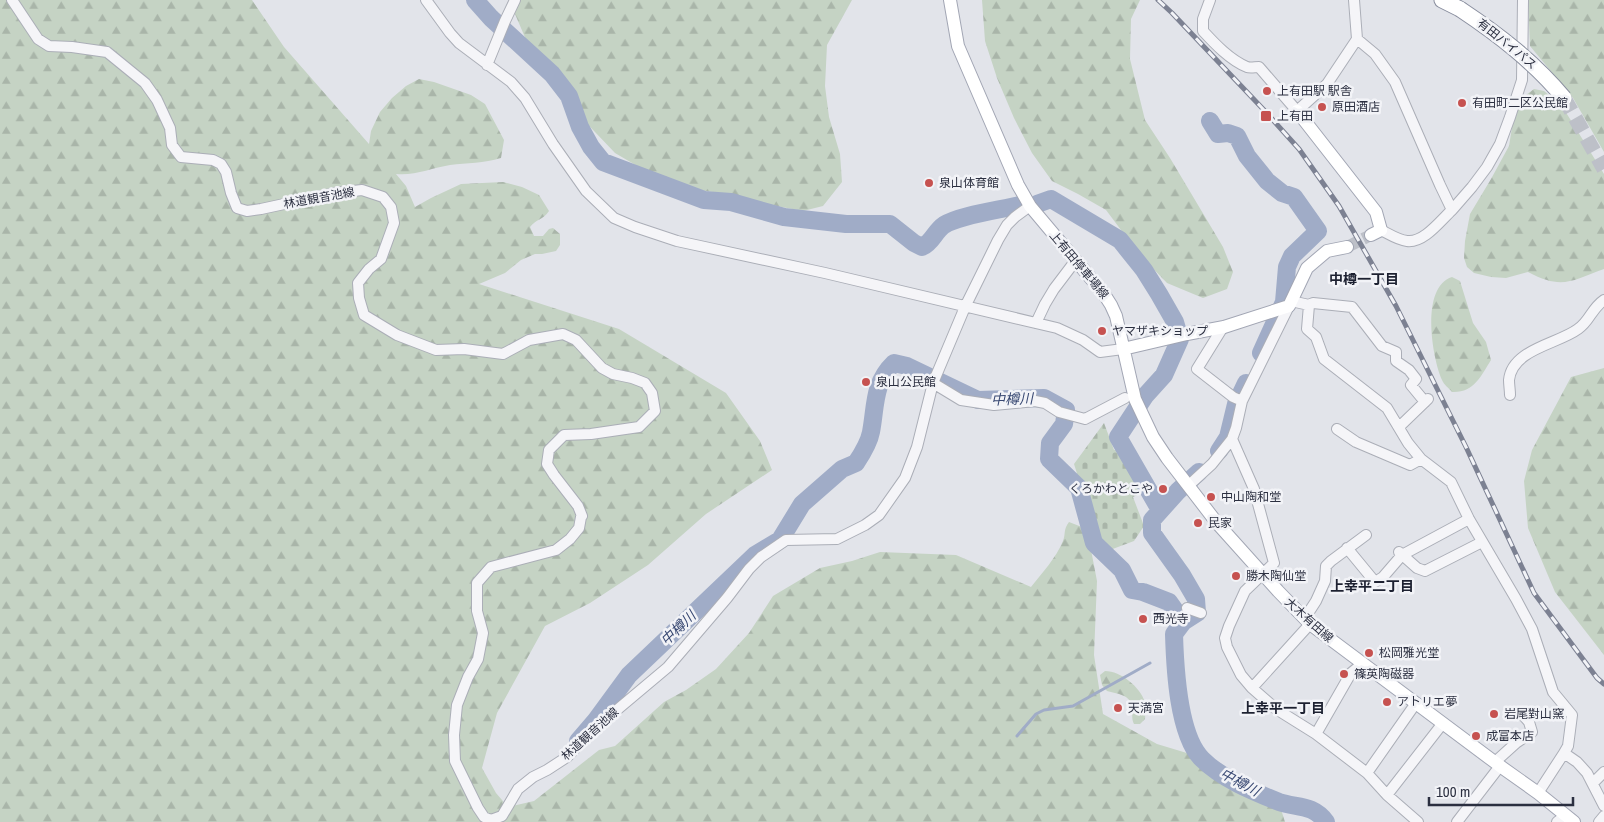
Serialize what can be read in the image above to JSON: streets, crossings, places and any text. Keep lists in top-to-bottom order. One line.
{"streets":{"highway":["有田バイパス"],"main road":["上有田停車場線","大木有田線"],"street":["林道観音池線"]},"crossings":[["上有田停車場線","大木有田線"]],"districts":["中樽一丁目","上幸平二丁目","上幸平一丁目"],"water":["中樽川"],"places":{"other":["上有田駅 駅舎","有田町二区公民館","原田酒店","泉山体育館","ヤマザキショップ","泉山公民館","くろかわとこや","中山陶和堂","民家","勝木陶仙堂","西光寺","松岡雅光堂","篠英陶磁器","アトリエ夢","天満宮","岩尾對山窯","成富本店"],"transit":["上有田"]},"scale_bar":"100 m"}
